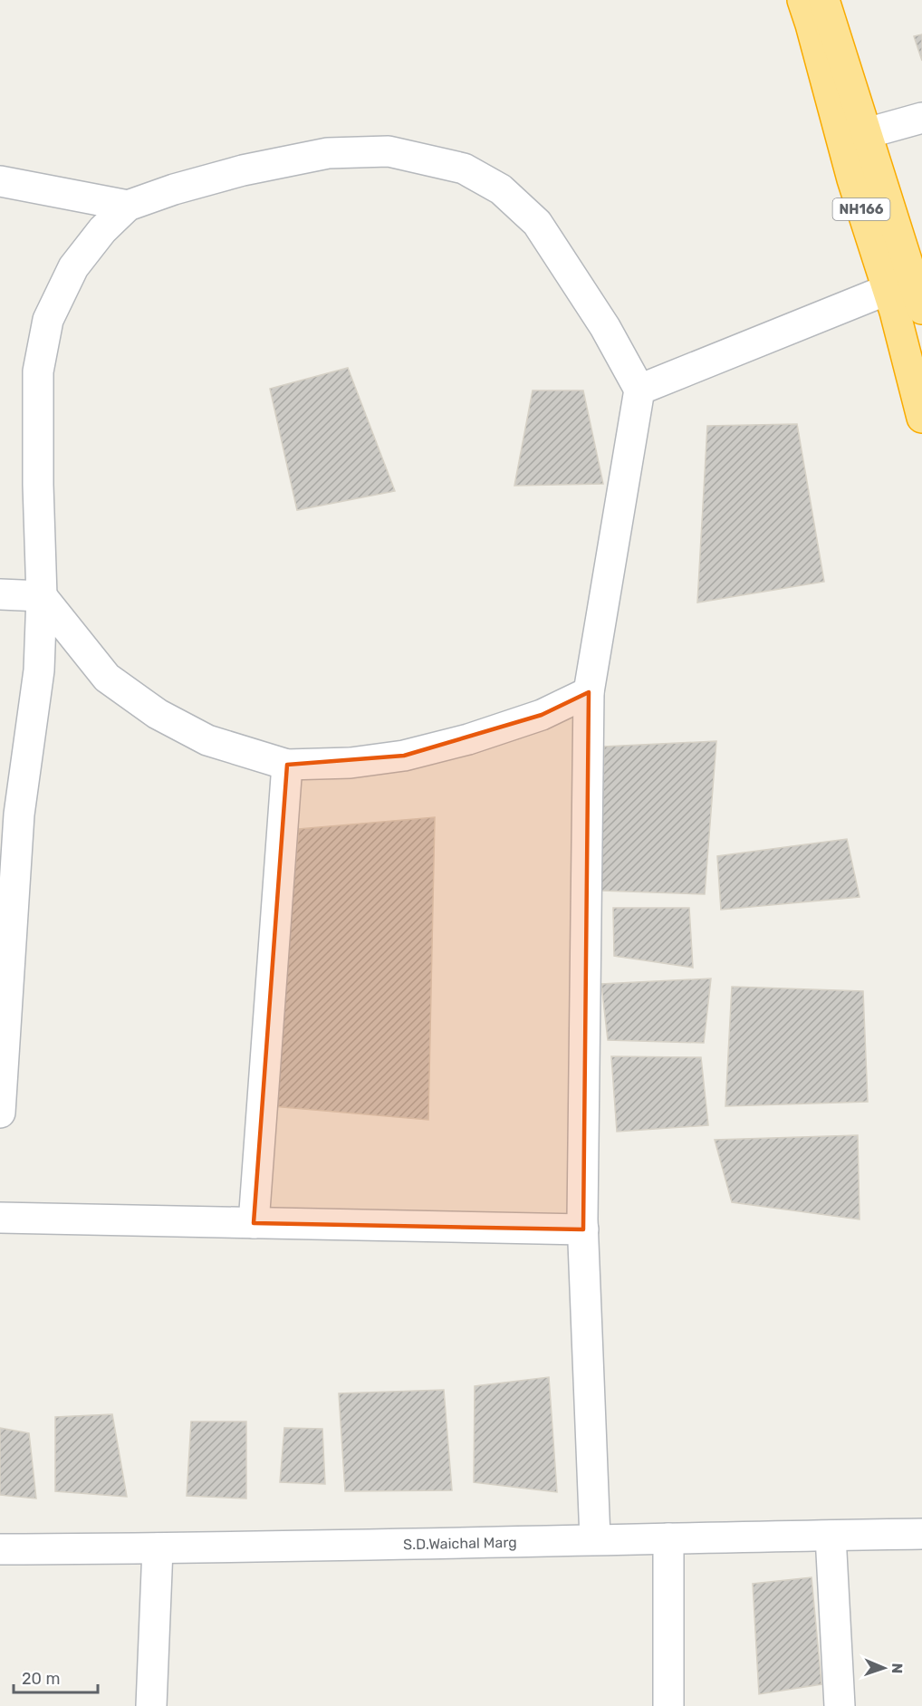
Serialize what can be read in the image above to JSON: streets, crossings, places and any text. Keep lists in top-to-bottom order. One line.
{"streets":{"highway":["NH166"],"street":["S.D.Waichal Marg"]},"scale_bar":"20 m","north":"right"}
